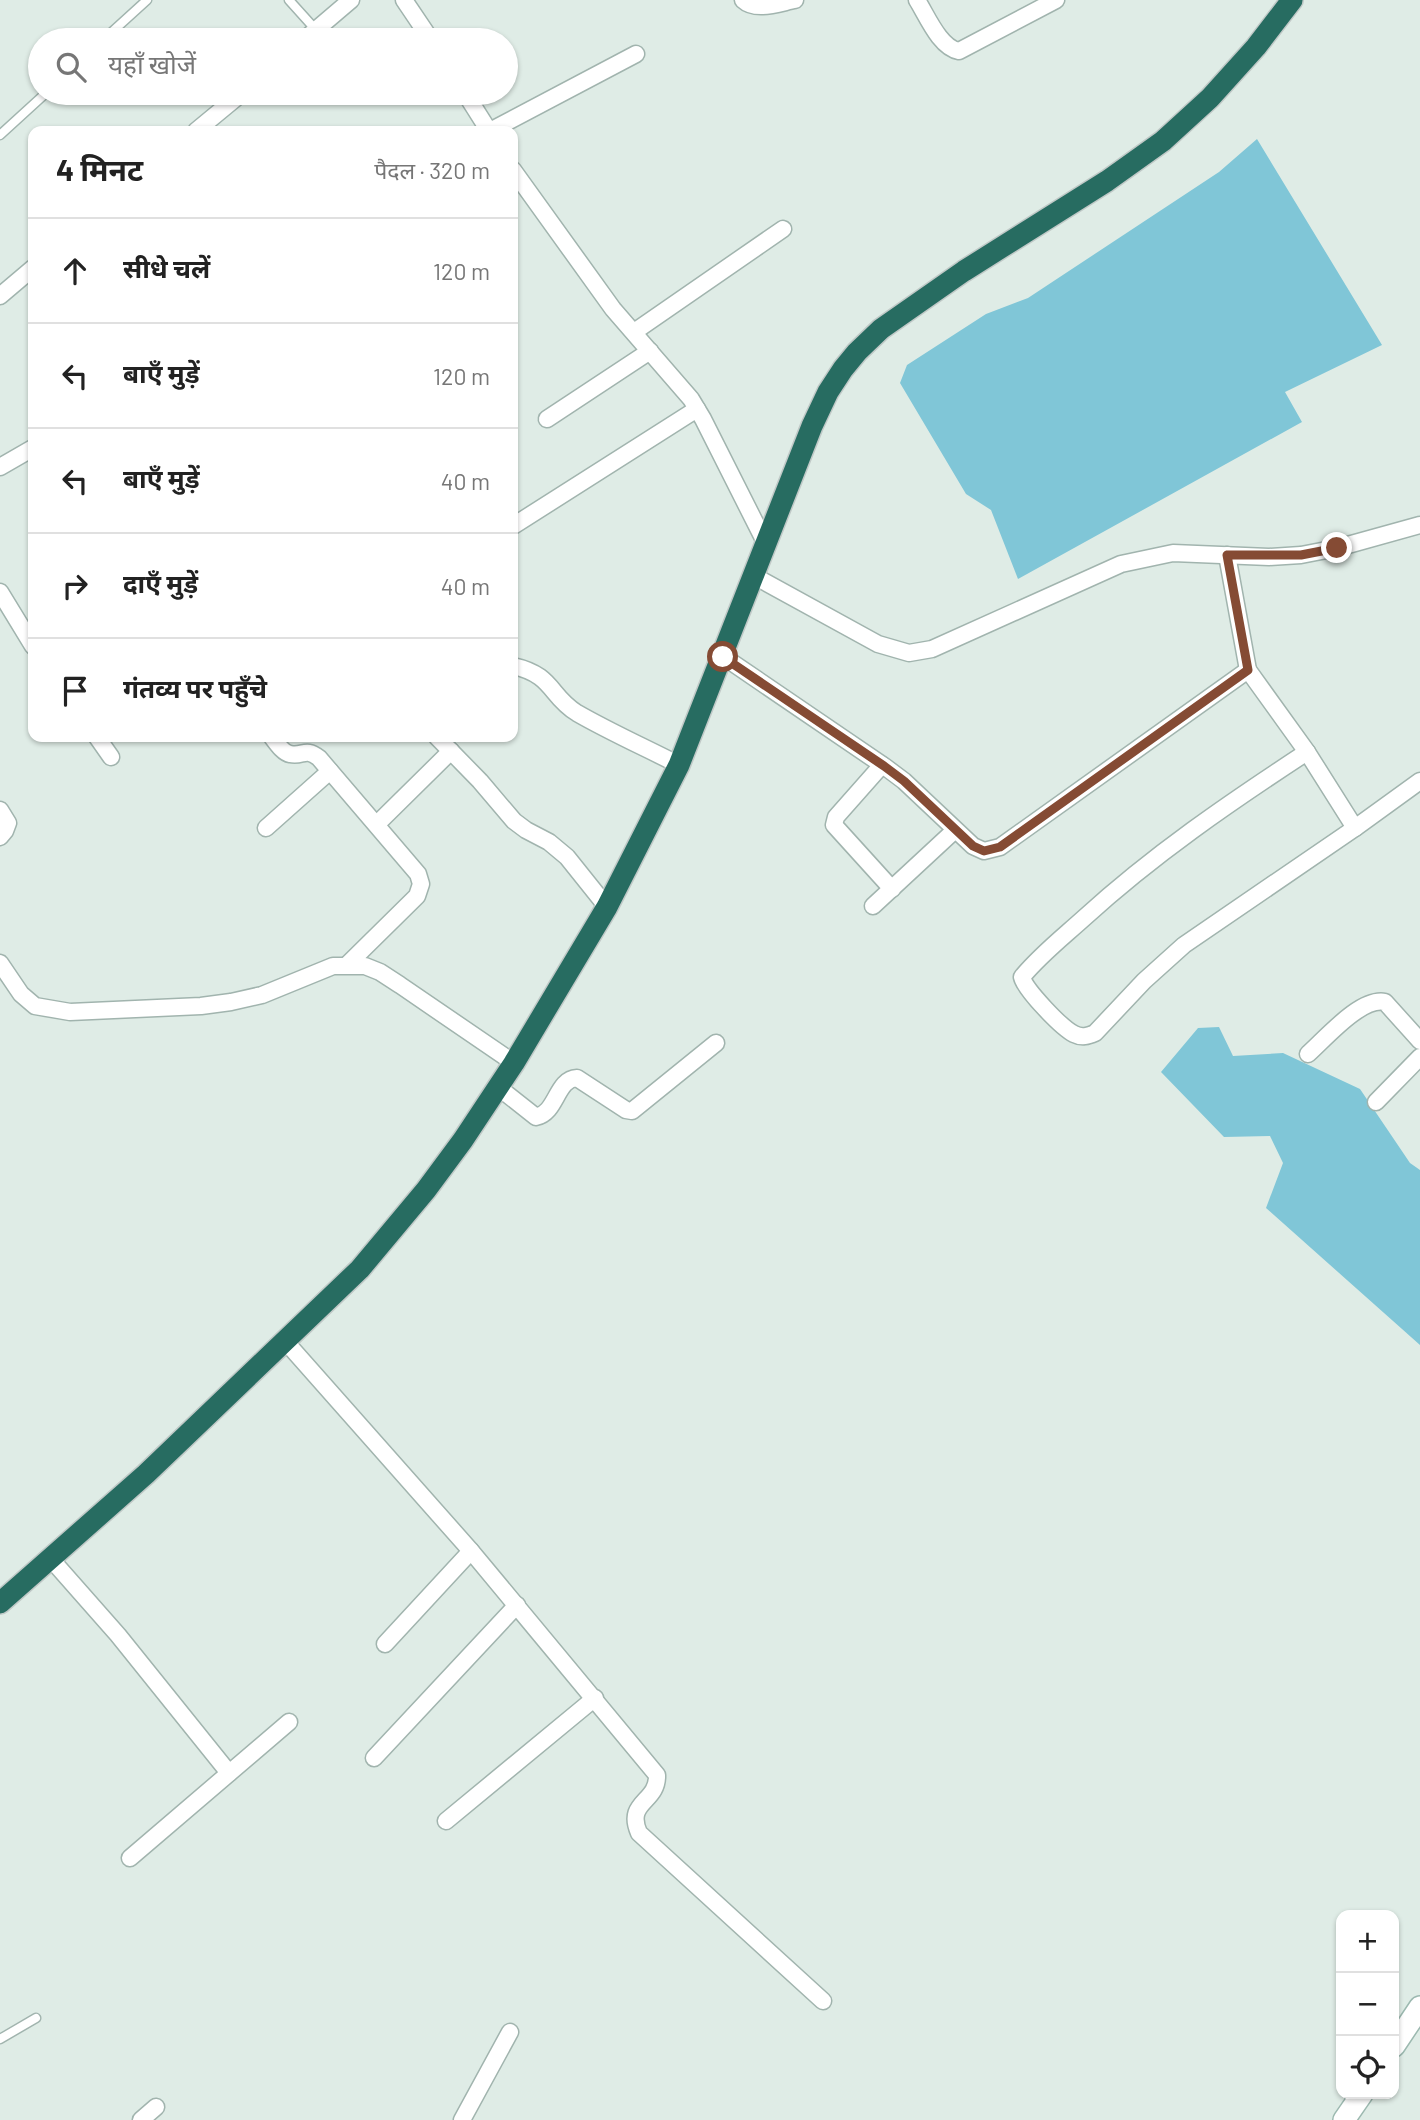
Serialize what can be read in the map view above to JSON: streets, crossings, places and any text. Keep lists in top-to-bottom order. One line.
{"page":{"search":"यहाँ खोजें","heading":["4 मिनट","पैदल · 320 m"],"list":[["सीधे चलें","120 m"],["बाएँ मुड़ें","120 m"],["बाएँ मुड़ें","40 m"],["दाएँ मुड़ें","40 m"],"गंतव्य पर पहुँचे"],"map_buttons":["+","−"]}}
